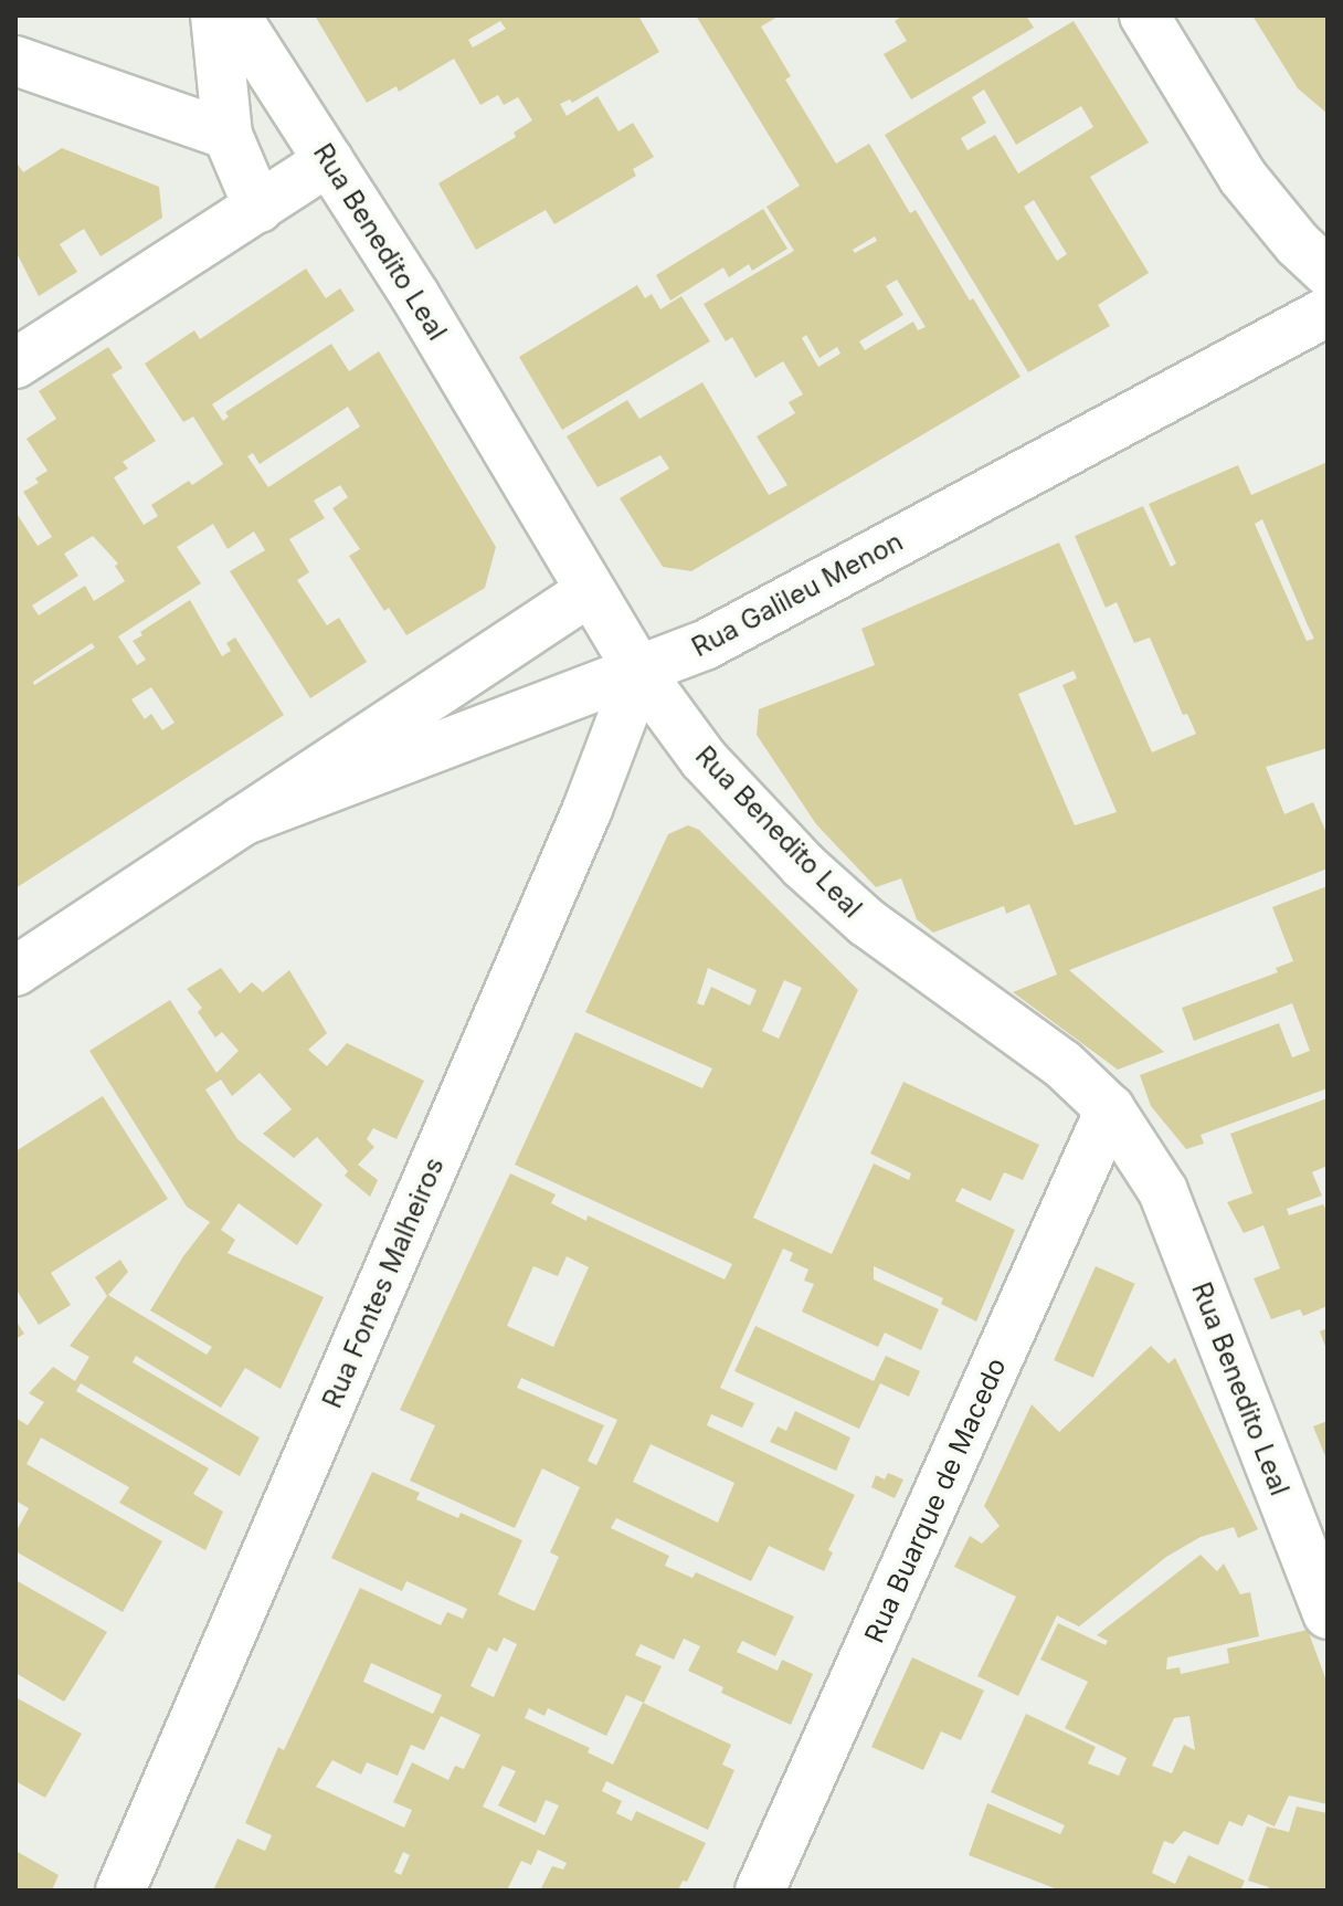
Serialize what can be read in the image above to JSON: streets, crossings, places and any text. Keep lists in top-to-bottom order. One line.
{"streets":{"street":["Rua Benedito Leal","Rua Galileu Menon","Rua Fontes Malheiros","Rua Buarque de Macedo"]},"crossings":[["Rua Benedito Leal","Rua Galileu Menon"],["Rua Benedito Leal","Rua Fontes Malheiros"],["Rua Benedito Leal","Rua Buarque de Macedo"],["Rua Galileu Menon","Rua Fontes Malheiros"]]}
